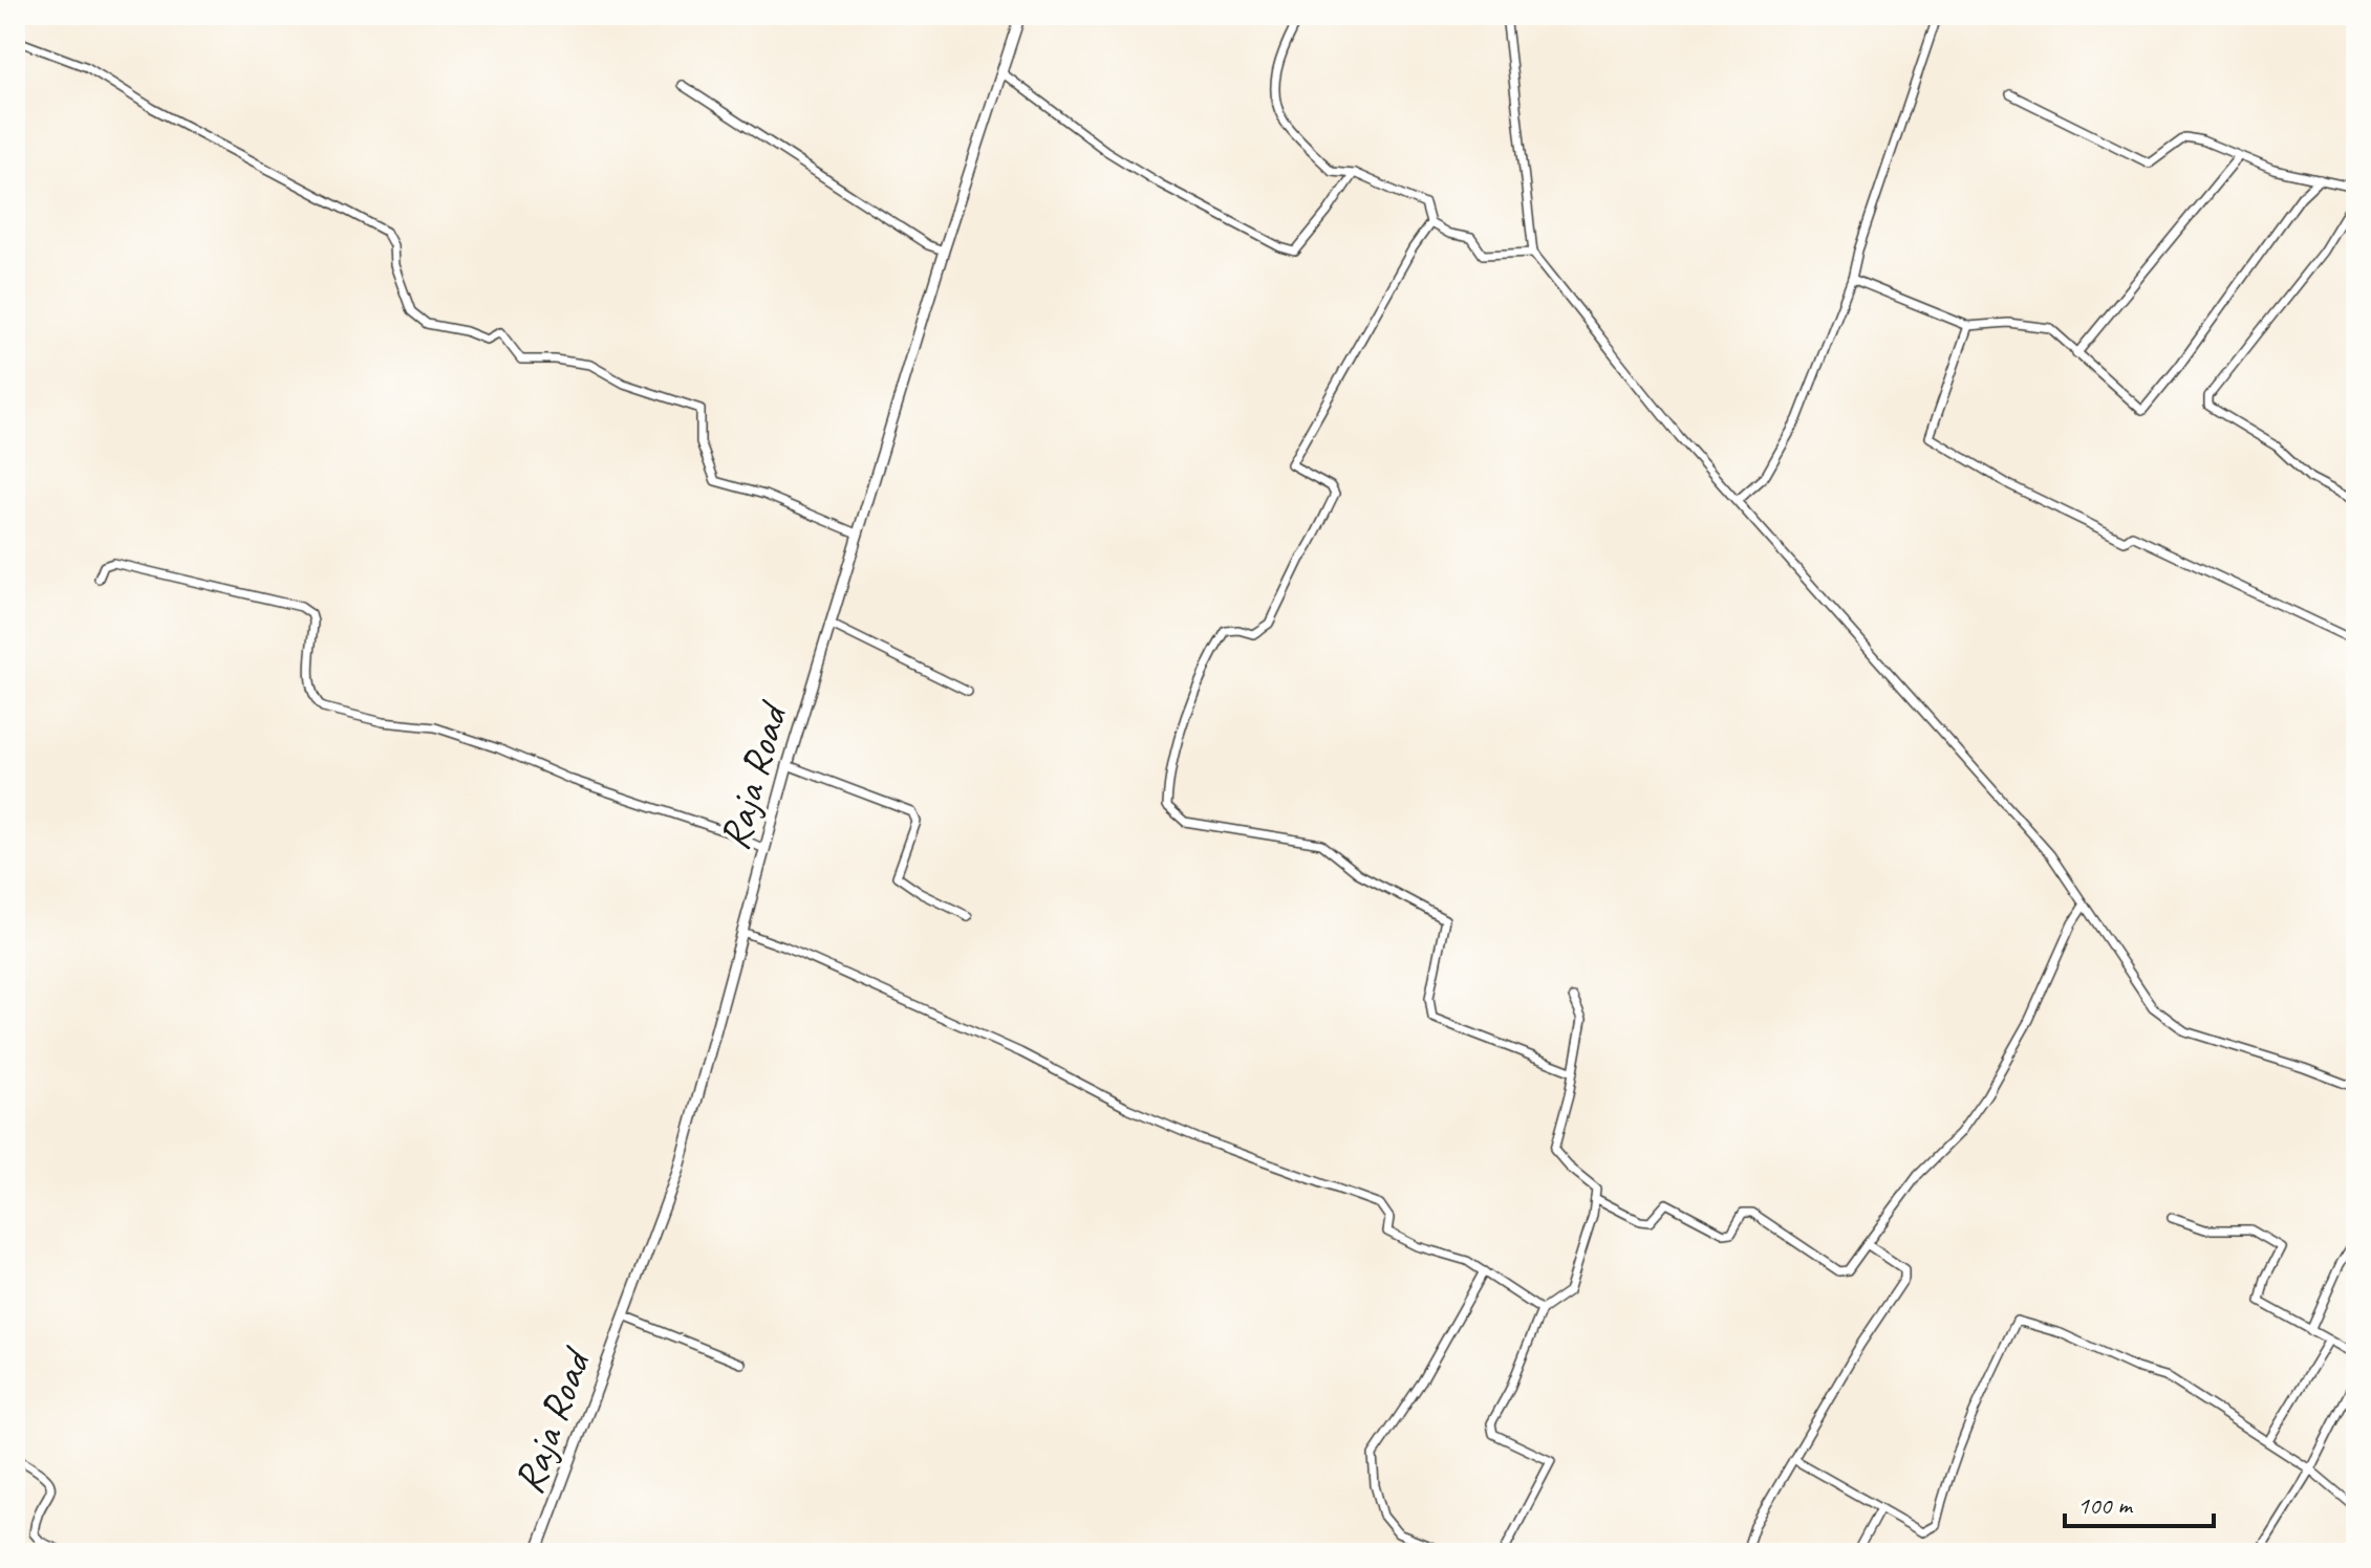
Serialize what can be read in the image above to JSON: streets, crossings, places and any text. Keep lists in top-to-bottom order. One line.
{"streets":{"street":["Raja Road"]},"scale_bar":"100 m"}
